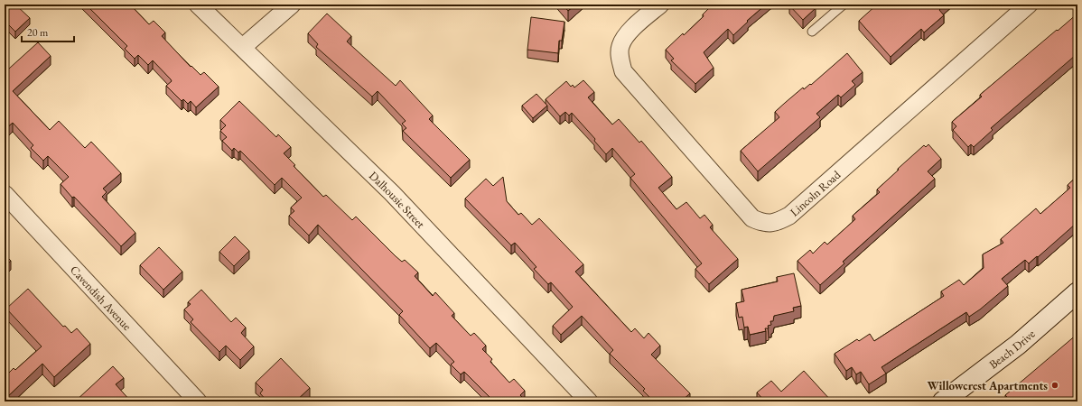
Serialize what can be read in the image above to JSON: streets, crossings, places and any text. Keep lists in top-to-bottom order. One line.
{"streets":{"main road":["Beach Drive"],"street":["Lincoln Road","Dalhousie Street","Cavendish Avenue"]},"places":["Willowcrest Apartments"],"scale_bar":"20 m"}
